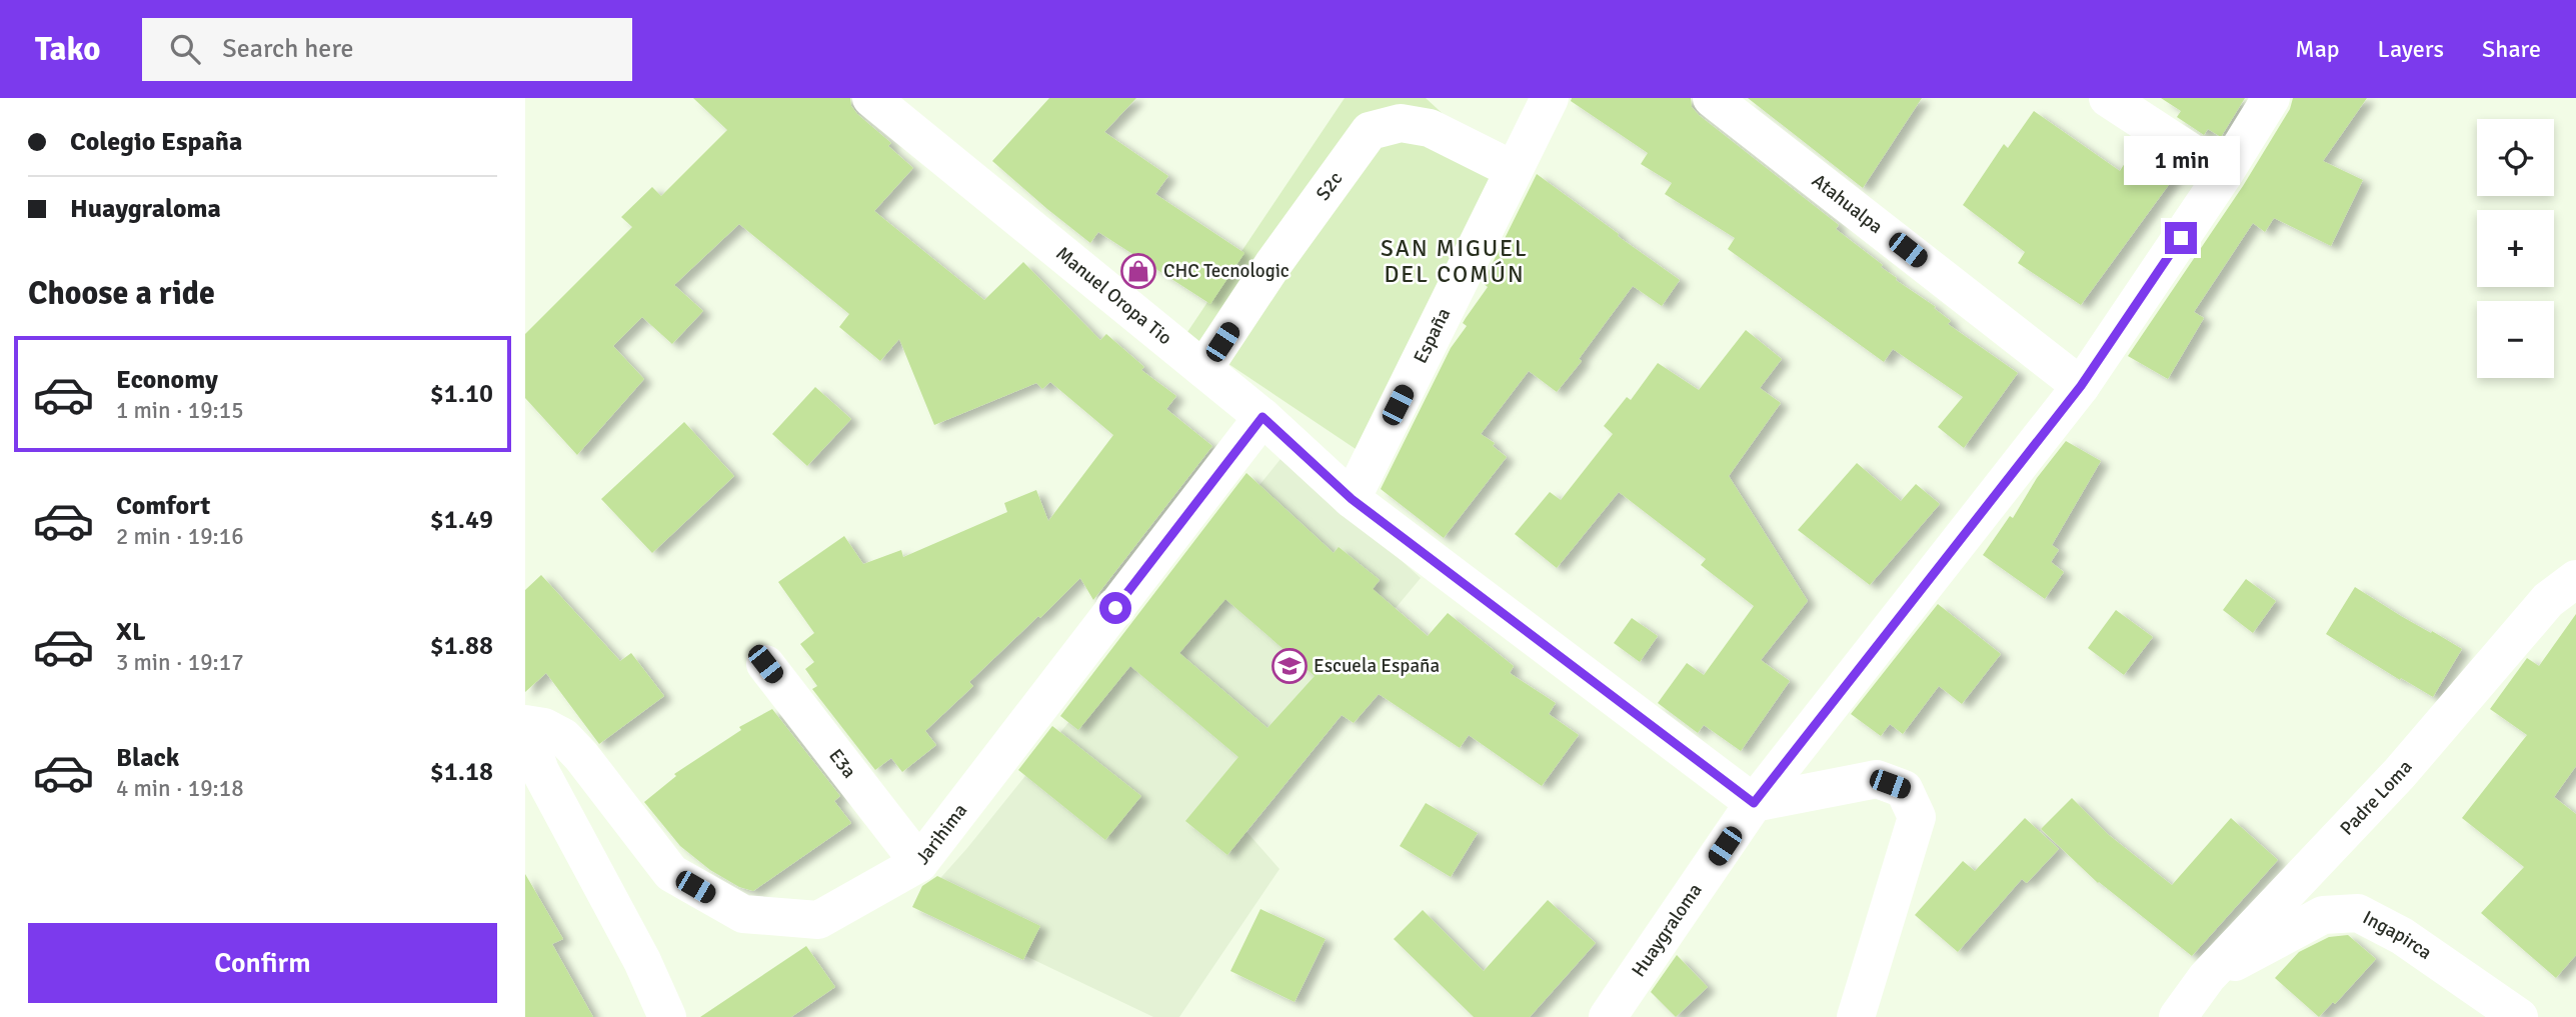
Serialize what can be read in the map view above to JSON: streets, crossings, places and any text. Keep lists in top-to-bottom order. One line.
{"streets":{"street":["S2c","Atahualpa","Manuel Oropa Tio","España","E3a","Padre Loma","Jarihima","Huaygraloma","Ingapirca"]},"crossings":[["S2c","Manuel Oropa Tio"],["S2c","España"],["Atahualpa","Huaygraloma"],["Manuel Oropa Tio","España"],["Manuel Oropa Tio","Jarihima"],["Manuel Oropa Tio","Huaygraloma"],["E3a","Jarihima"],["Padre Loma","Ingapirca"]],"districts":["SAN MIGUEL DEL COMÚN"],"places":{"shop":["CHC Tecnologic"],"school or university":["Escuela España"]},"page":{"header":"Tako","search":"Search here","nav":["Map","Layers","Share"],"banner":["Colegio España","Huaygraloma"],"map_buttons":["+","−"],"bubble":"1 min","heading":"Choose a ride","list":[{"name":"Economy","note":"1 min · 19:15","value":"$1.10"},{"name":"Comfort","note":"2 min · 19:16","value":"$1.49"},{"name":"XL","note":"3 min · 19:17","value":"$1.88"},{"name":"Black","note":"4 min · 19:18","value":"$1.18"}],"buttons":"Confirm"}}
